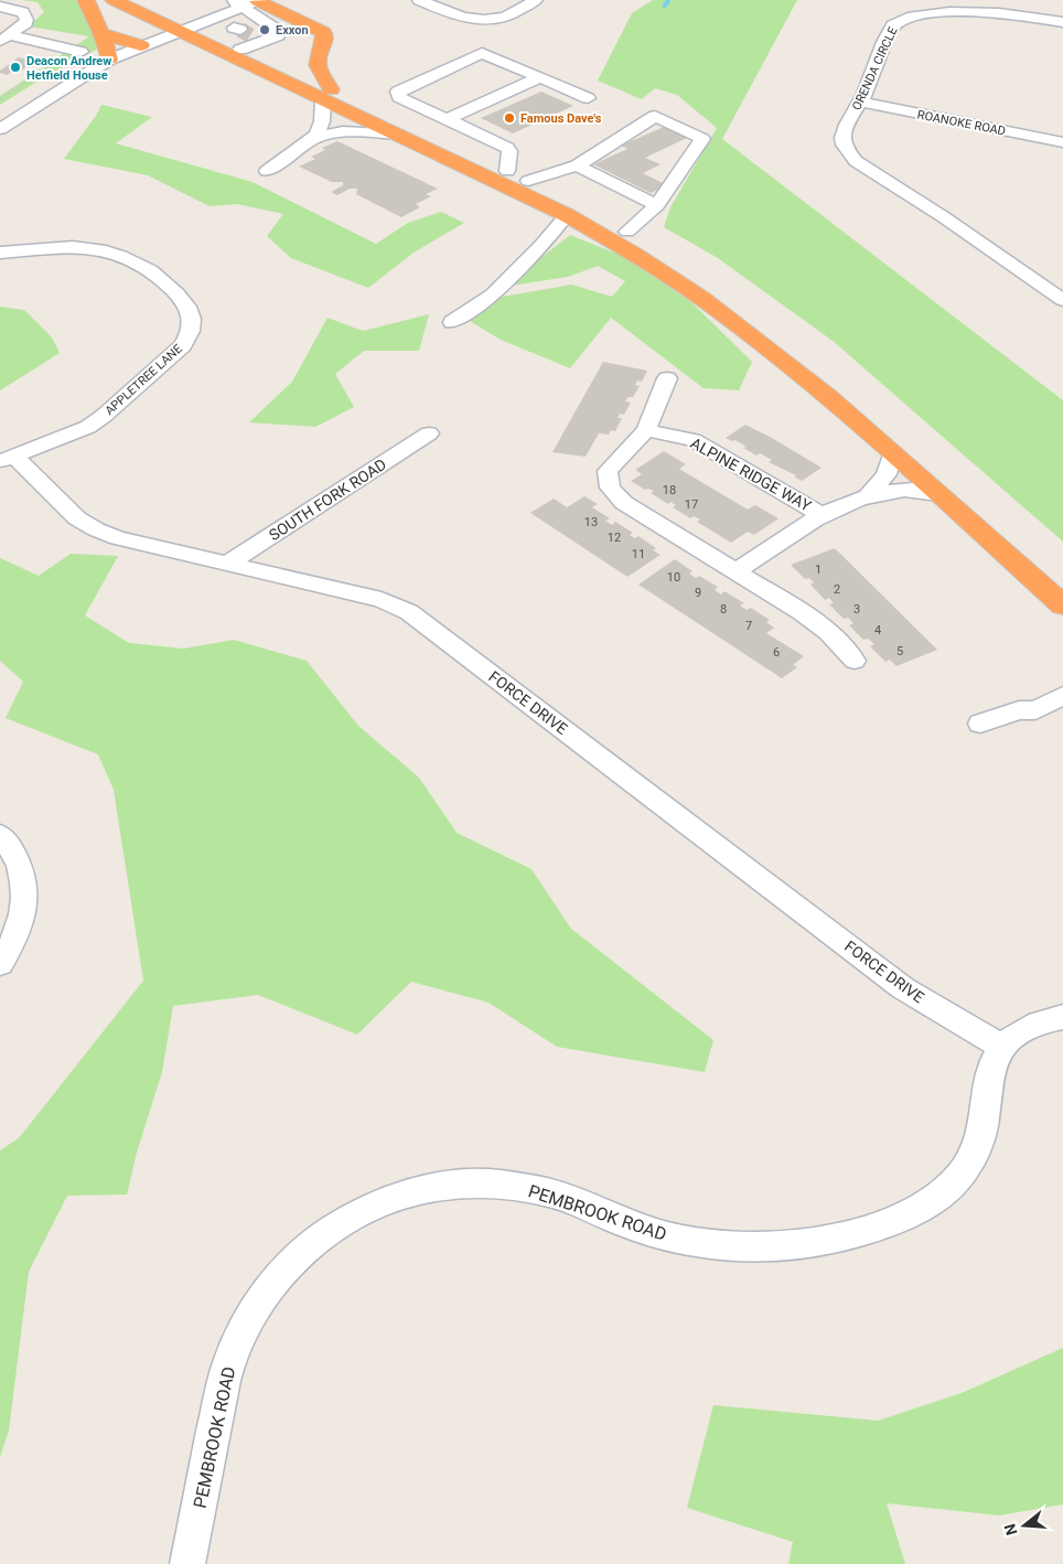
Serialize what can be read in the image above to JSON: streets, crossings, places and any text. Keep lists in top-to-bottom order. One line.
{"streets":{"street":["ORENDA CIRCLE","ROANOKE ROAD","APPLETREE LANE","ALPINE RIDGE WAY","SOUTH FORK ROAD","FORCE DRIVE","PEMBROOK ROAD"]},"crossings":[["ORENDA CIRCLE","ROANOKE ROAD"],["APPLETREE LANE","FORCE DRIVE"],["SOUTH FORK ROAD","FORCE DRIVE"],["FORCE DRIVE","PEMBROOK ROAD"]],"places":["Exxon","Deacon Andrew Hetfield House","Famous Dave's"],"house_numbers":["18","17","13","12","11","1","10","2","9","8","3","7","4","5","6"],"north":"left"}
